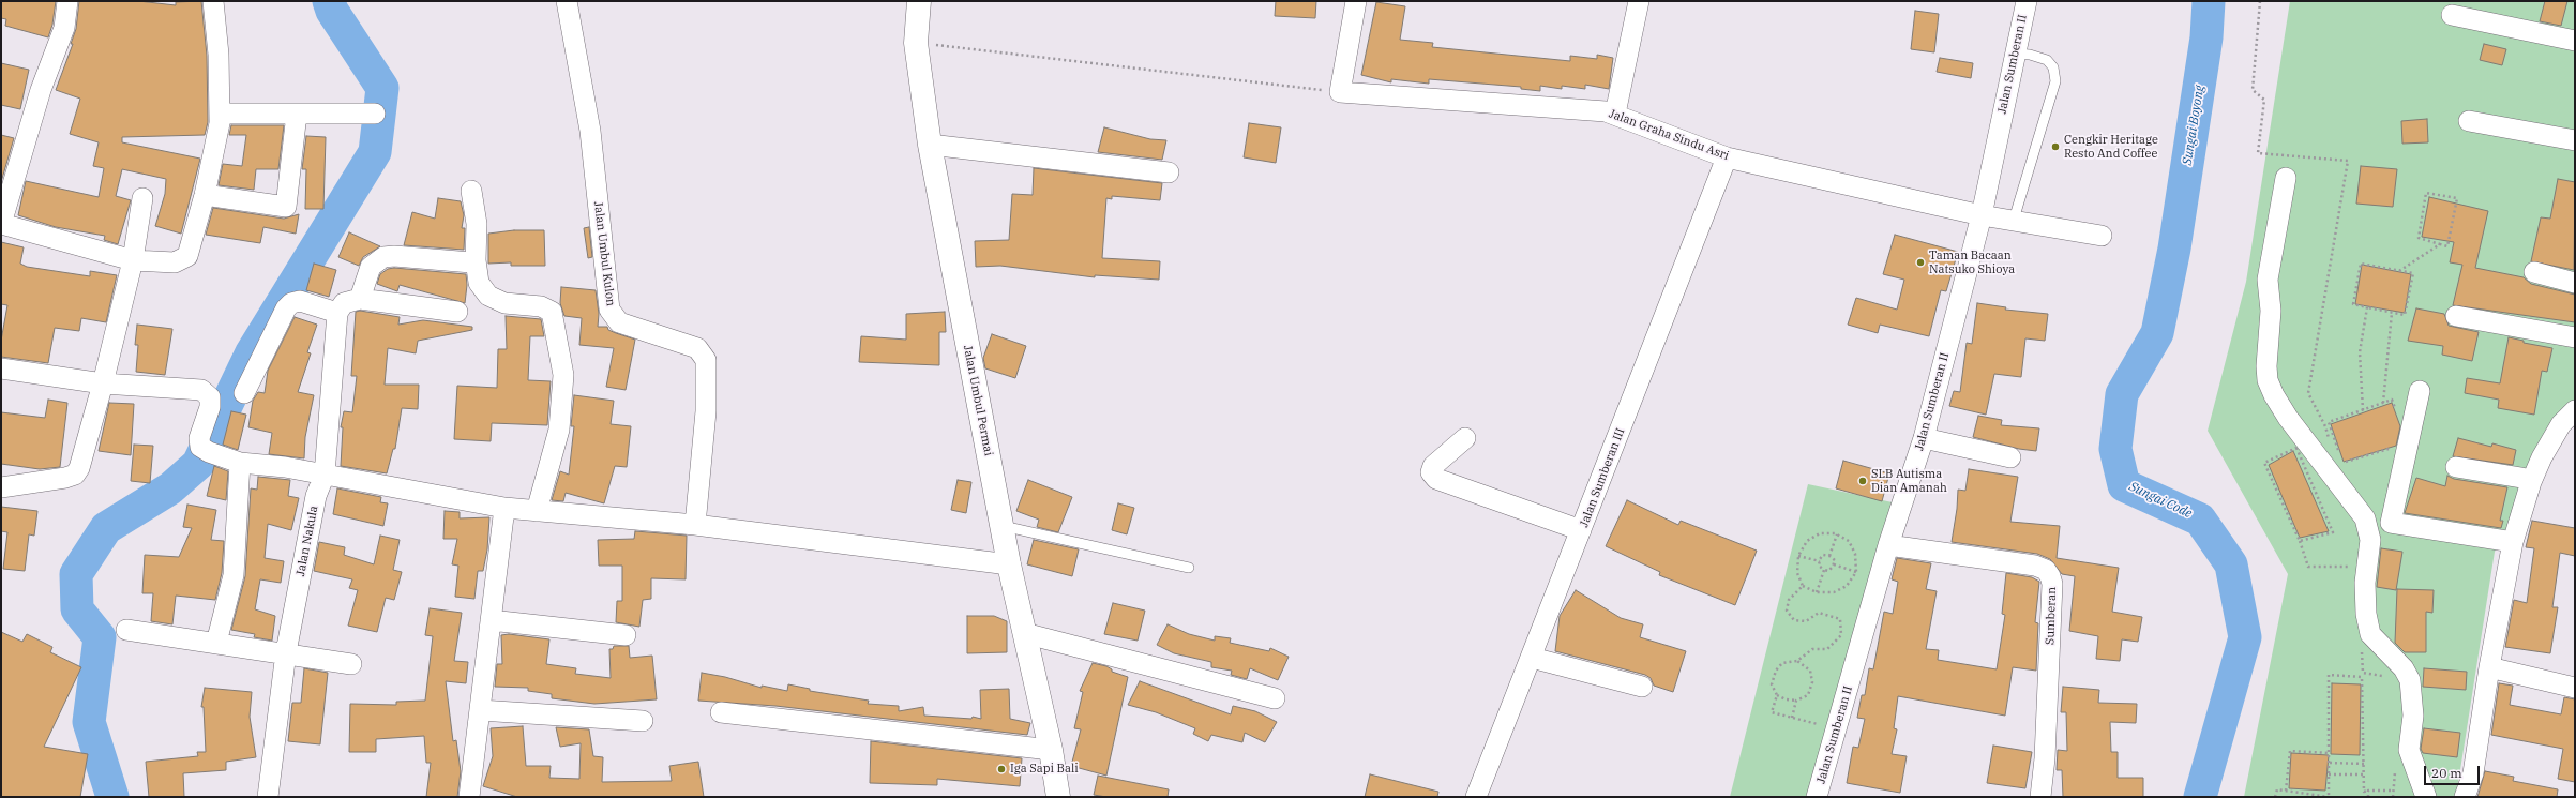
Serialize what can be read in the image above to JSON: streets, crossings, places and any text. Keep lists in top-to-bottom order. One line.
{"streets":{"main road":["Jalan Umbul Permai"],"street":["Jalan Sumberan II","Jalan Graha Sindu Asri","Jalan Umbul Kulon","Jalan Sumberan III","Jalan Nakula","Sumberan"]},"crossings":[["Jalan Sumberan II","Jalan Graha Sindu Asri"],["Jalan Sumberan II","Sumberan"],["Jalan Graha Sindu Asri","Jalan Sumberan III"]],"water":["Sungai Boyong","Sungai Code"],"places":["Cengkir Heritage Resto And Coffee","Taman Bacaan Natsuko Shioya","SLB Autisma Dian Amanah","Iga Sapi Bali"],"scale_bar":"20 m"}
